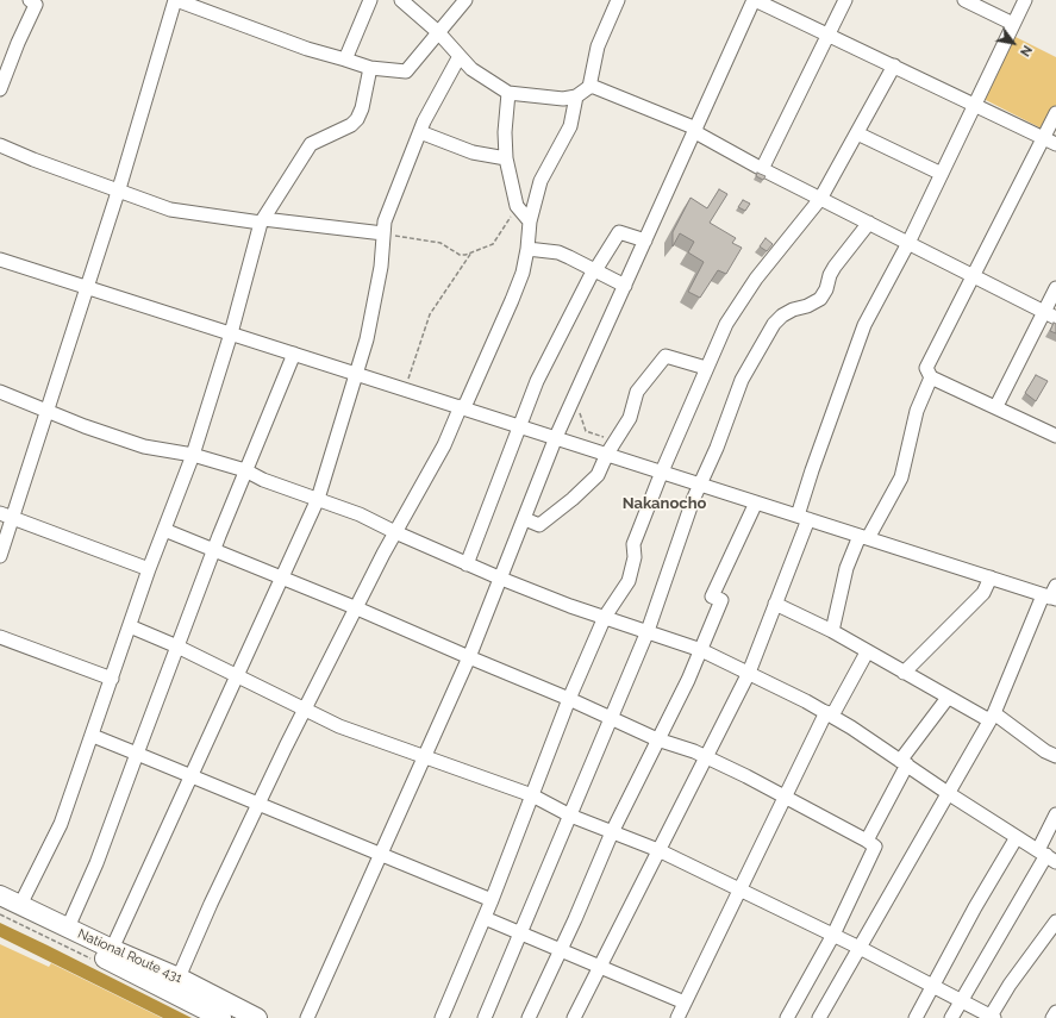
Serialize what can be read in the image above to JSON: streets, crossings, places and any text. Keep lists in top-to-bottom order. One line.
{"streets":{"highway":["National Route 431"]},"districts":["Nakanocho"],"north":"bottom right"}
